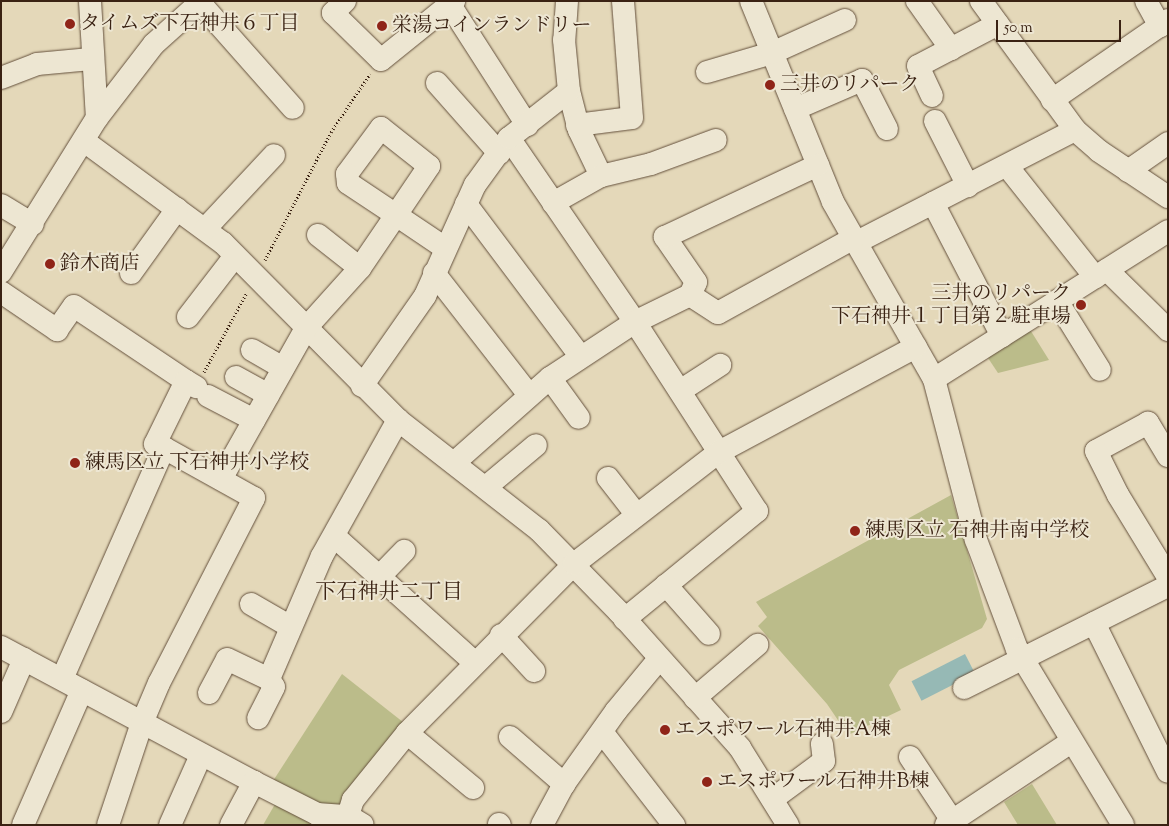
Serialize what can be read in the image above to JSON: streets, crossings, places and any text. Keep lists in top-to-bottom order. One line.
{"districts":["下石神井二丁目"],"places":["タイムズ下石神井６丁目","栄湯コインランドリー","三井のリパーク","鈴木商店","三井のリパーク 下石神井１丁目第２駐車場","練馬区立 下石神井小学校","練馬区立 石神井南中学校","エスポワール石神井A棟","エスポワール石神井B棟"],"scale_bar":"50 m"}
